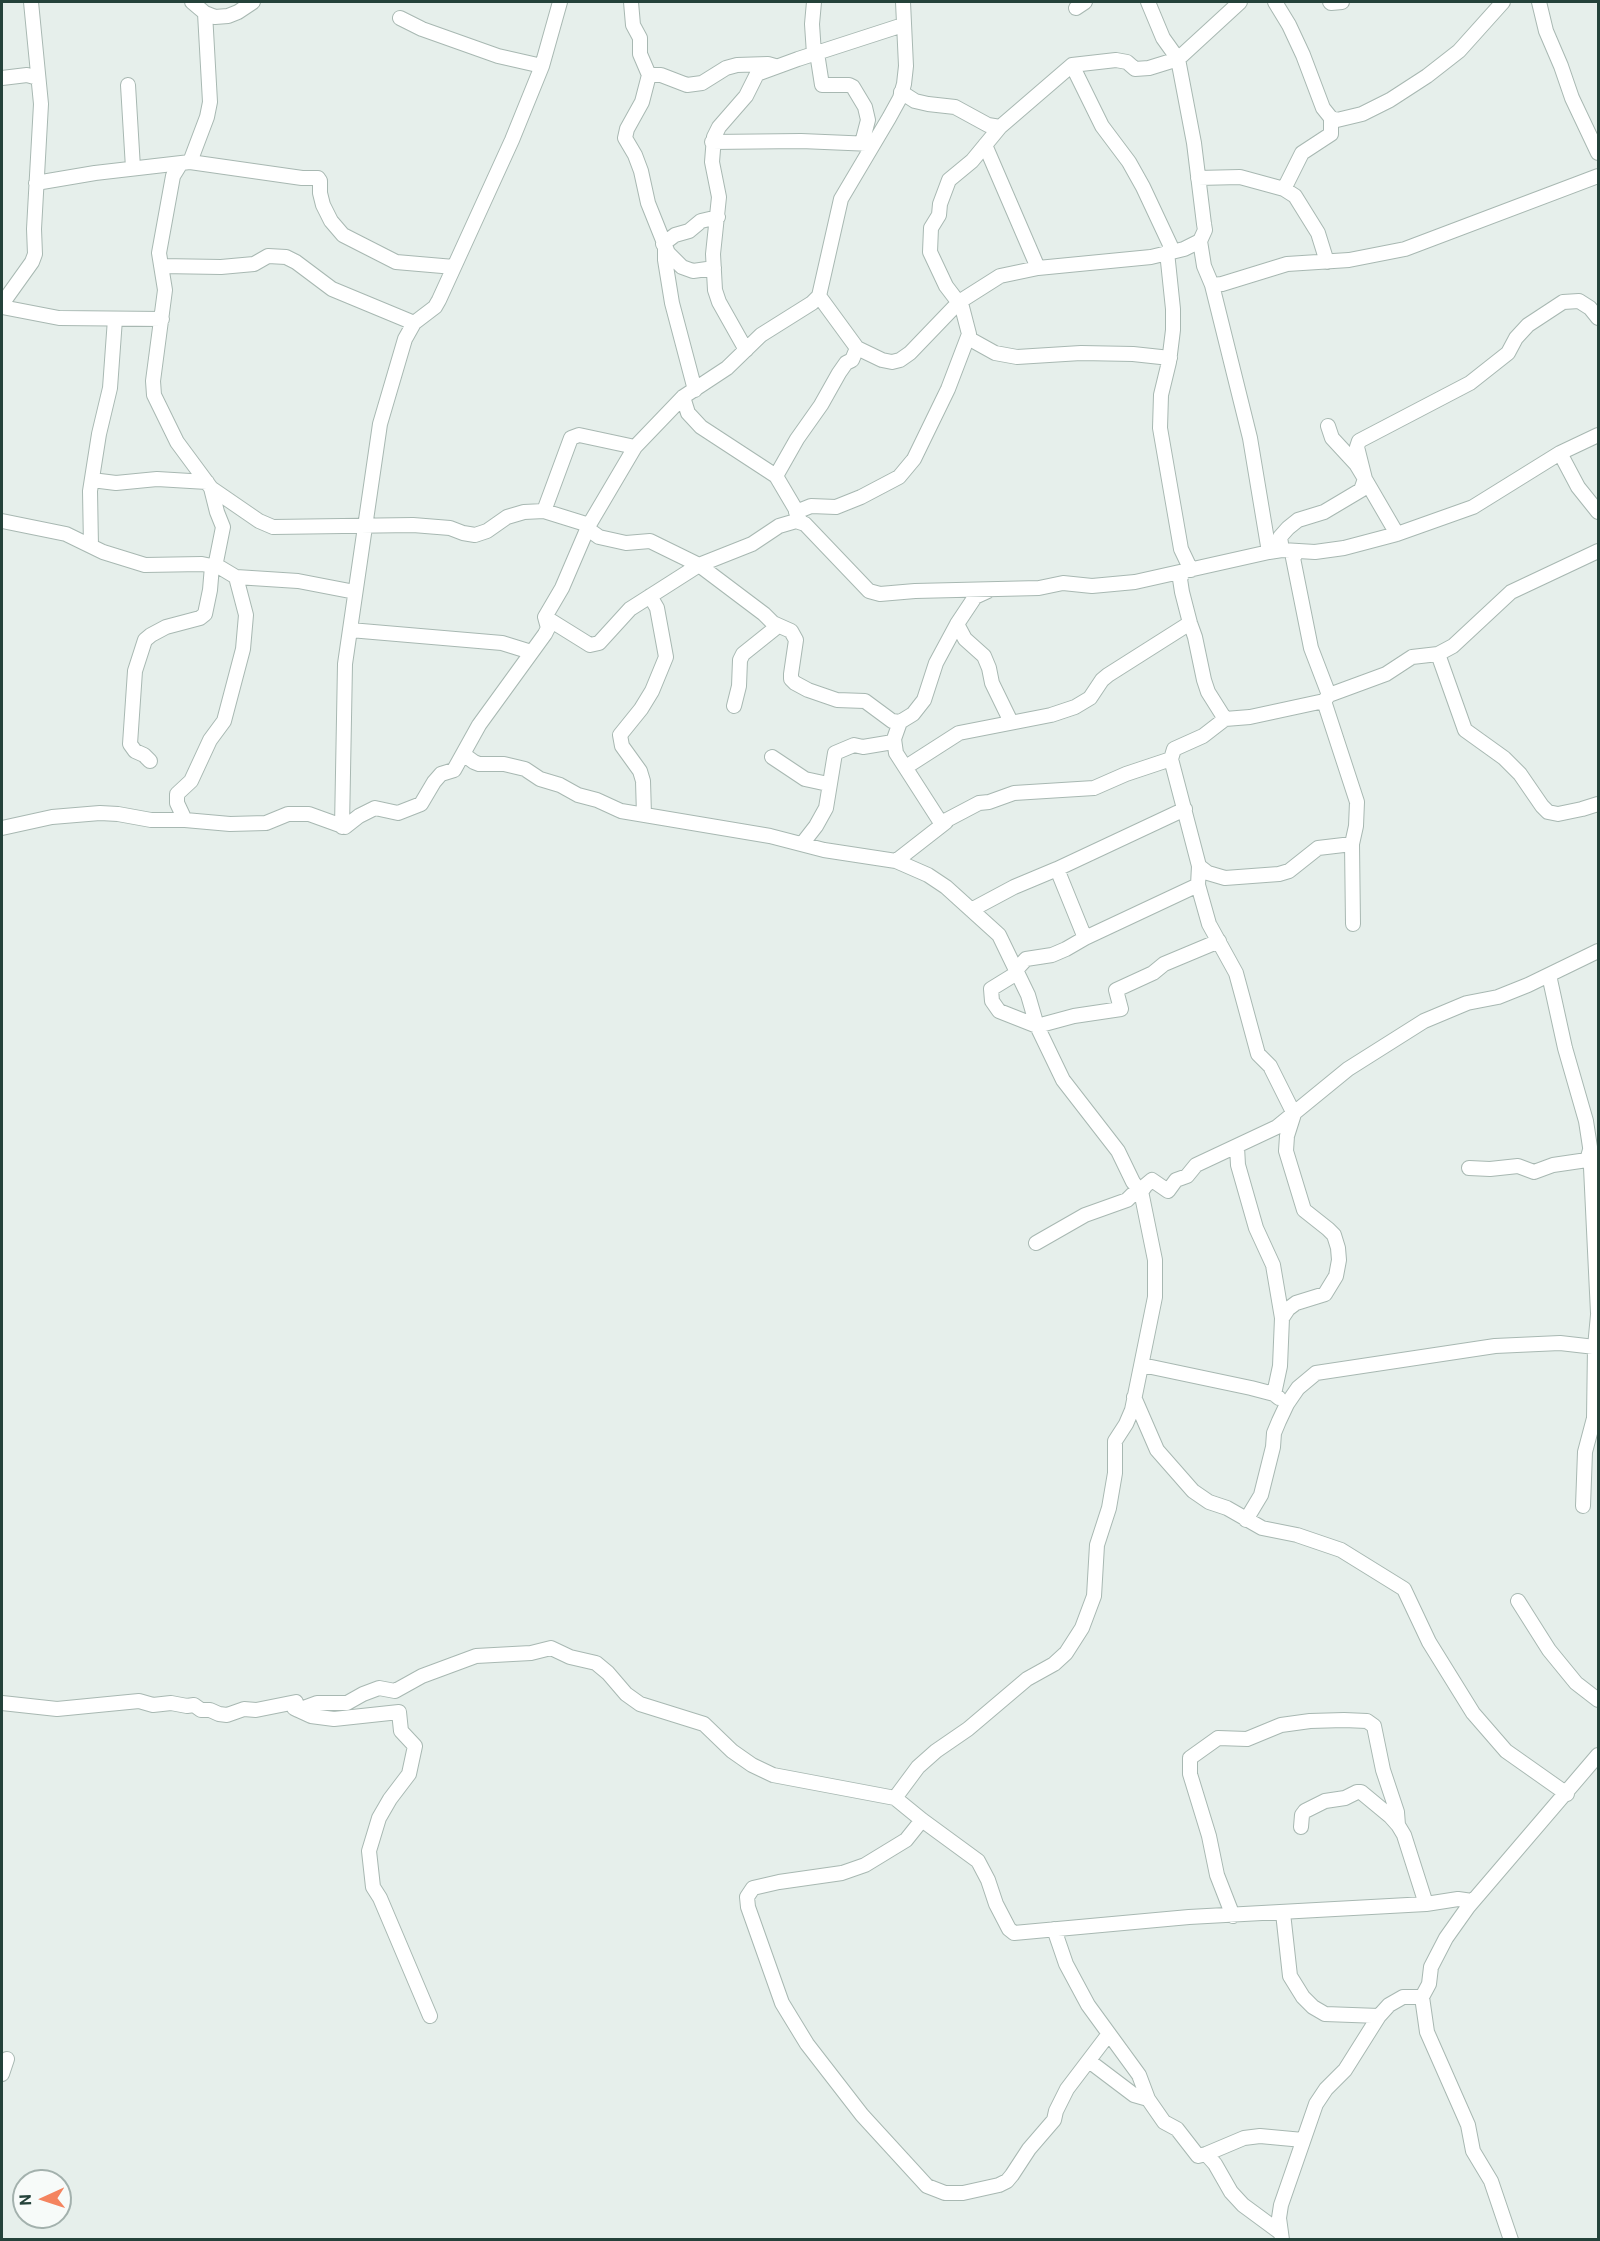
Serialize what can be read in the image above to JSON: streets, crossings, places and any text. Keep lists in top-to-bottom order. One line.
{"north":"left"}
